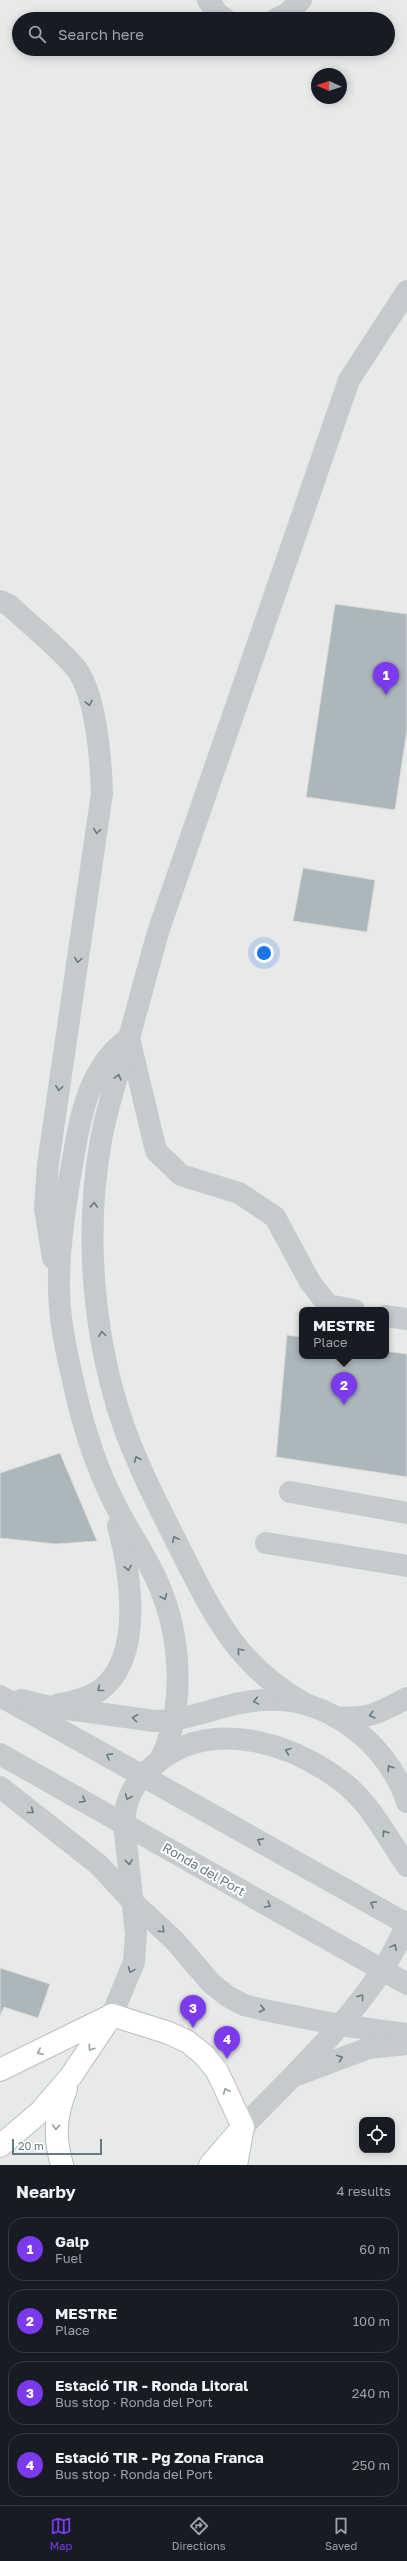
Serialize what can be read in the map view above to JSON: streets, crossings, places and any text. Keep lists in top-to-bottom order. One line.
{"streets":{"street":["Ronda del Port"]},"scale_bar":"20 m","north":"left","page":{"search":"Search here","pins":["1","2","3","4"],"popup":["MESTRE","Place"],"scale":"20 m","heading":["Nearby","4 results"],"list":[{"mark":"1","name":"Galp","note":"Fuel","value":"60 m"},{"mark":"2","name":"MESTRE","note":"Place","value":"100 m"},{"mark":"3","name":"Estació TIR - Ronda Litoral","note":"Bus stop · Ronda del Port","value":"240 m"},{"mark":"4","name":"Estació TIR - Pg Zona Franca","note":"Bus stop · Ronda del Port","value":"250 m"}],"nav":["Map","Directions","Saved"]}}
